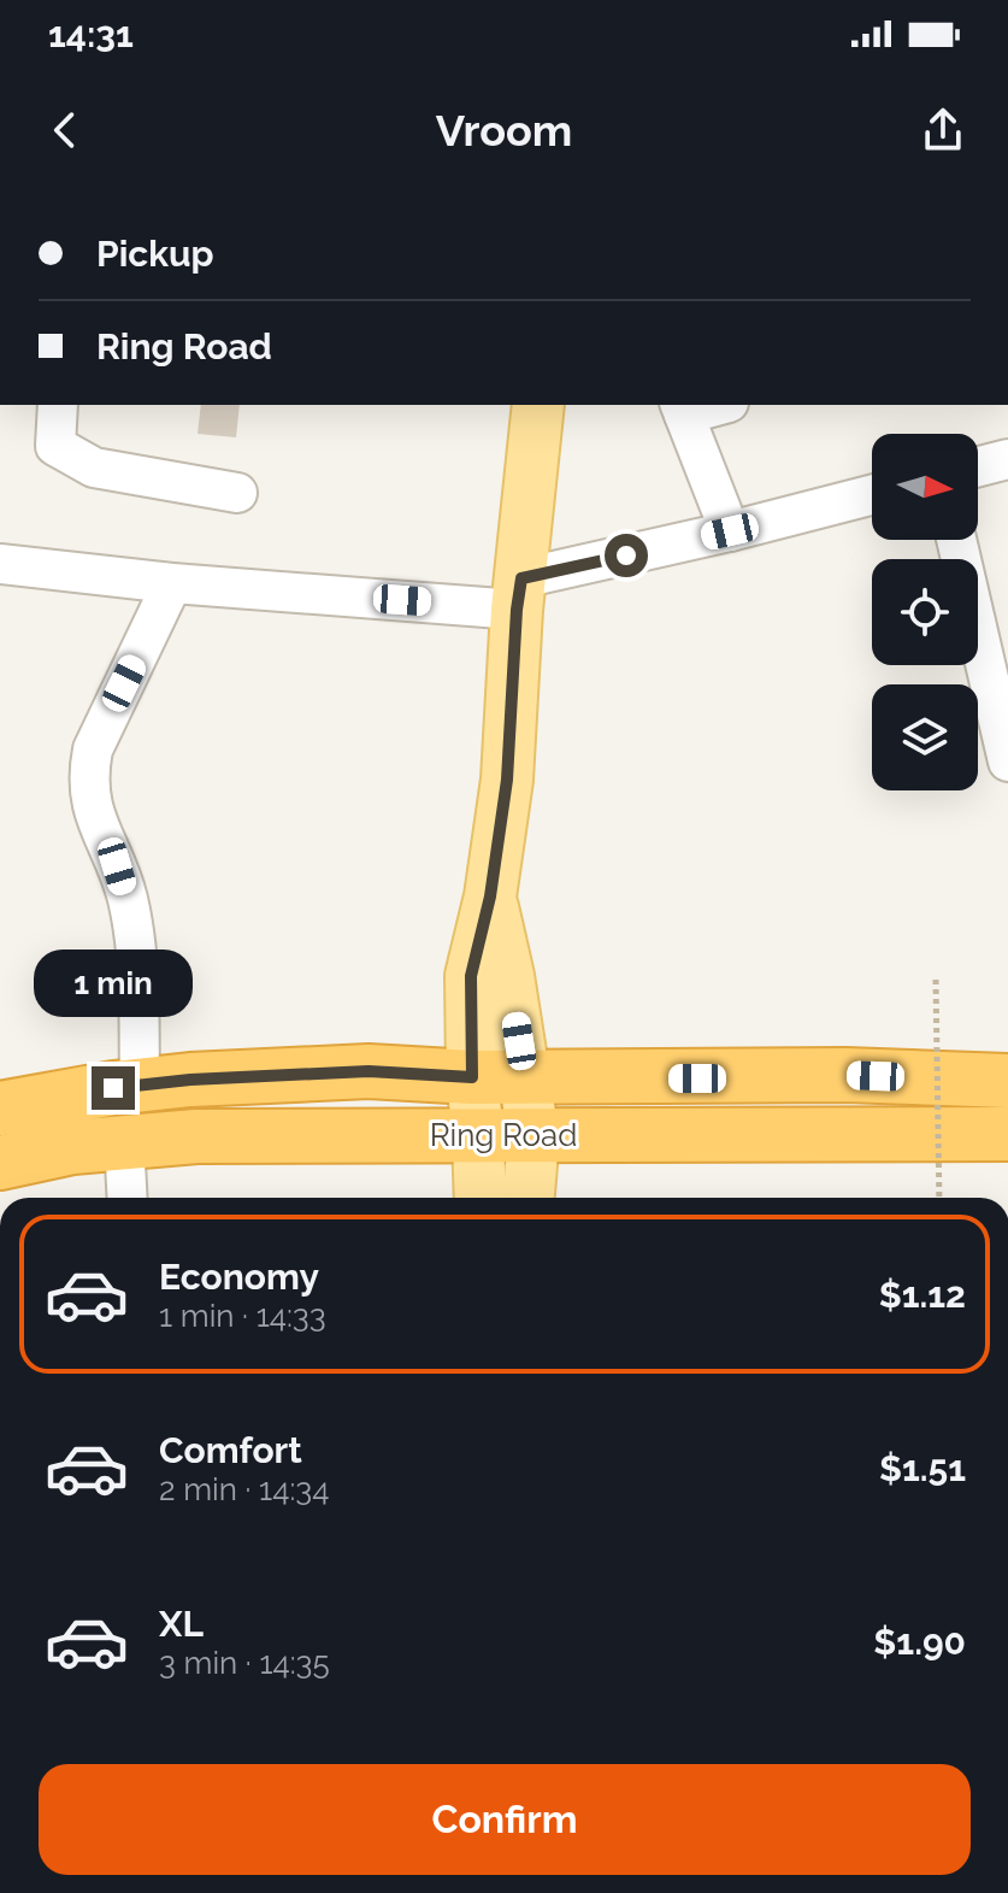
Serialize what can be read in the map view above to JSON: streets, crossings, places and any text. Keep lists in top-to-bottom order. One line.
{"streets":{"highway":["Ring Road"]},"north":"right","page":{"status":"14:31","header":"Vroom","banner":["Pickup","Ring Road"],"bubble":"1 min","list":[{"name":"Economy","note":"1 min · 14:33","value":"$1.12"},{"name":"Comfort","note":"2 min · 14:34","value":"$1.51"},{"name":"XL","note":"3 min · 14:35","value":"$1.90"}],"buttons":"Confirm"}}
